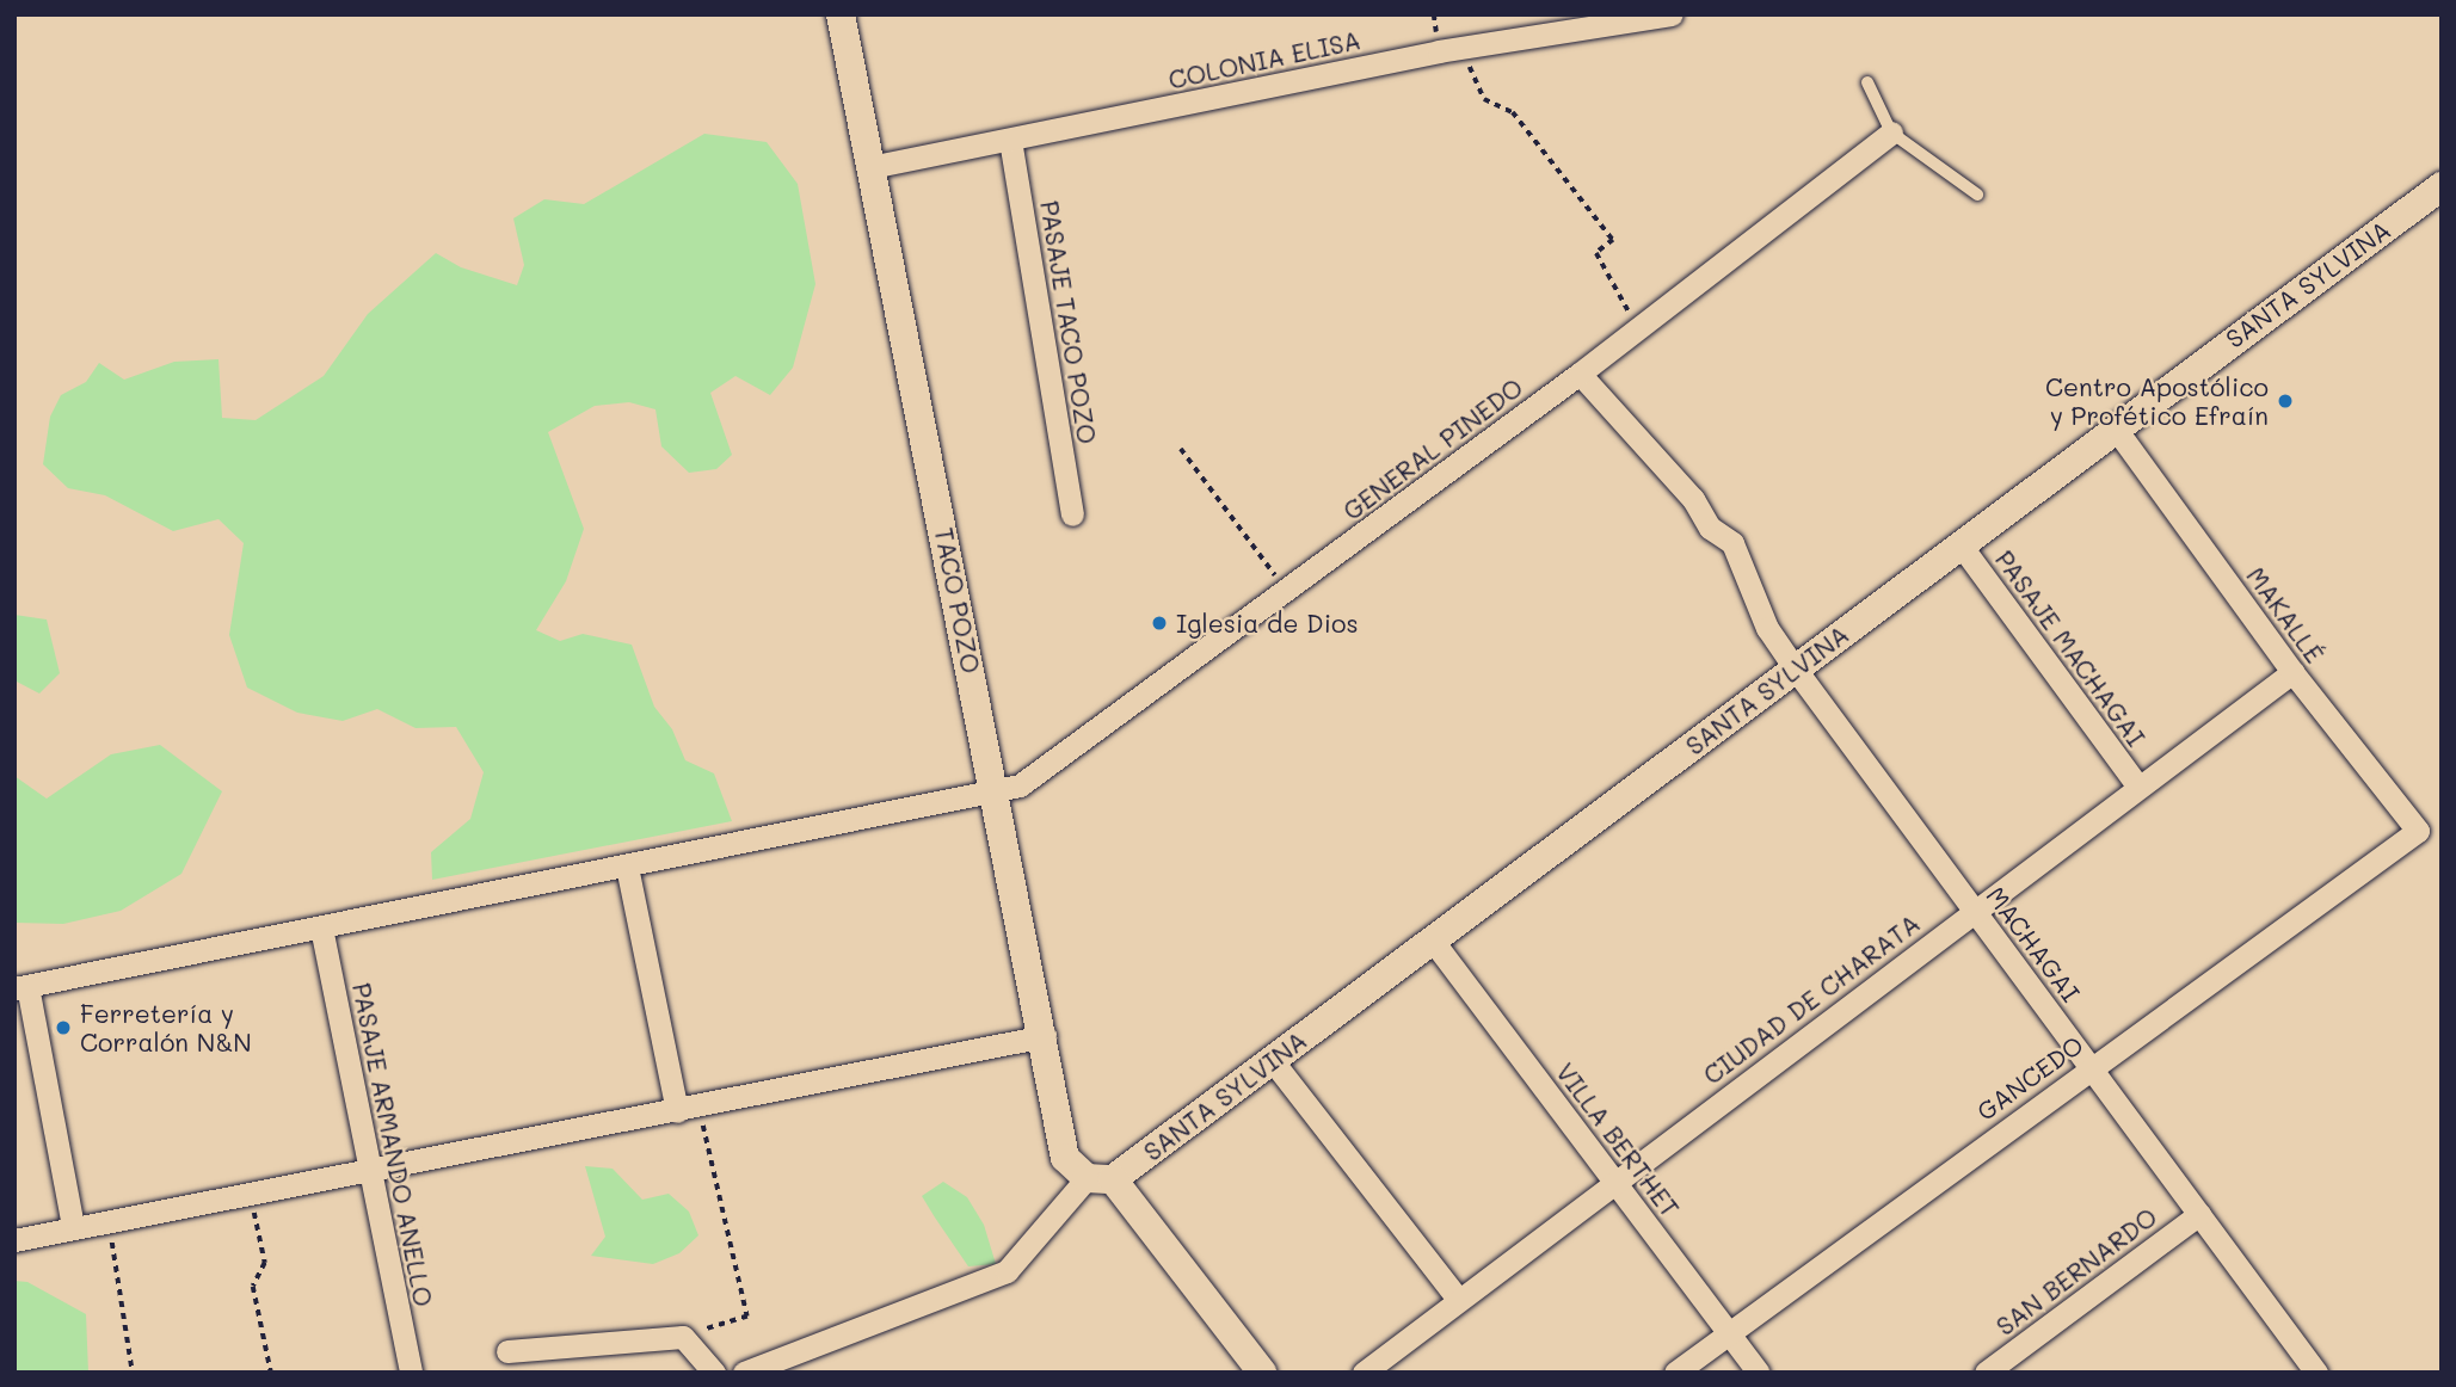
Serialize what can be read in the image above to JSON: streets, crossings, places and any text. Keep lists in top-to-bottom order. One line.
{"streets":{"street":["COLONIA ELISA","SANTA SYLVINA","PASAJE TACO POZO","GENERAL PINEDO","TACO POZO","MAKALLÉ","PASAJE MACHAGAI","MACHAGAI","CIUDAD DE CHARATA","GANCEDO","VILLA BERTHET","PASAJE ARMANDO ANELLO","SAN BERNARDO"]},"crossings":[["COLONIA ELISA","PASAJE TACO POZO"],["COLONIA ELISA","TACO POZO"],["SANTA SYLVINA","TACO POZO"],["SANTA SYLVINA","MAKALLÉ"],["SANTA SYLVINA","PASAJE MACHAGAI"],["SANTA SYLVINA","MACHAGAI"],["SANTA SYLVINA","VILLA BERTHET"],["GENERAL PINEDO","TACO POZO"],["GENERAL PINEDO","MACHAGAI"],["GENERAL PINEDO","PASAJE ARMANDO ANELLO"],["MAKALLÉ","CIUDAD DE CHARATA"],["MAKALLÉ","GANCEDO"],["PASAJE MACHAGAI","CIUDAD DE CHARATA"],["MACHAGAI","CIUDAD DE CHARATA"],["MACHAGAI","GANCEDO"],["MACHAGAI","SAN BERNARDO"],["CIUDAD DE CHARATA","VILLA BERTHET"],["GANCEDO","VILLA BERTHET"]],"places":["Centro Apostólico y Profético Efraín","Iglesia de Dios","Ferretería y Corralón N&N"]}
